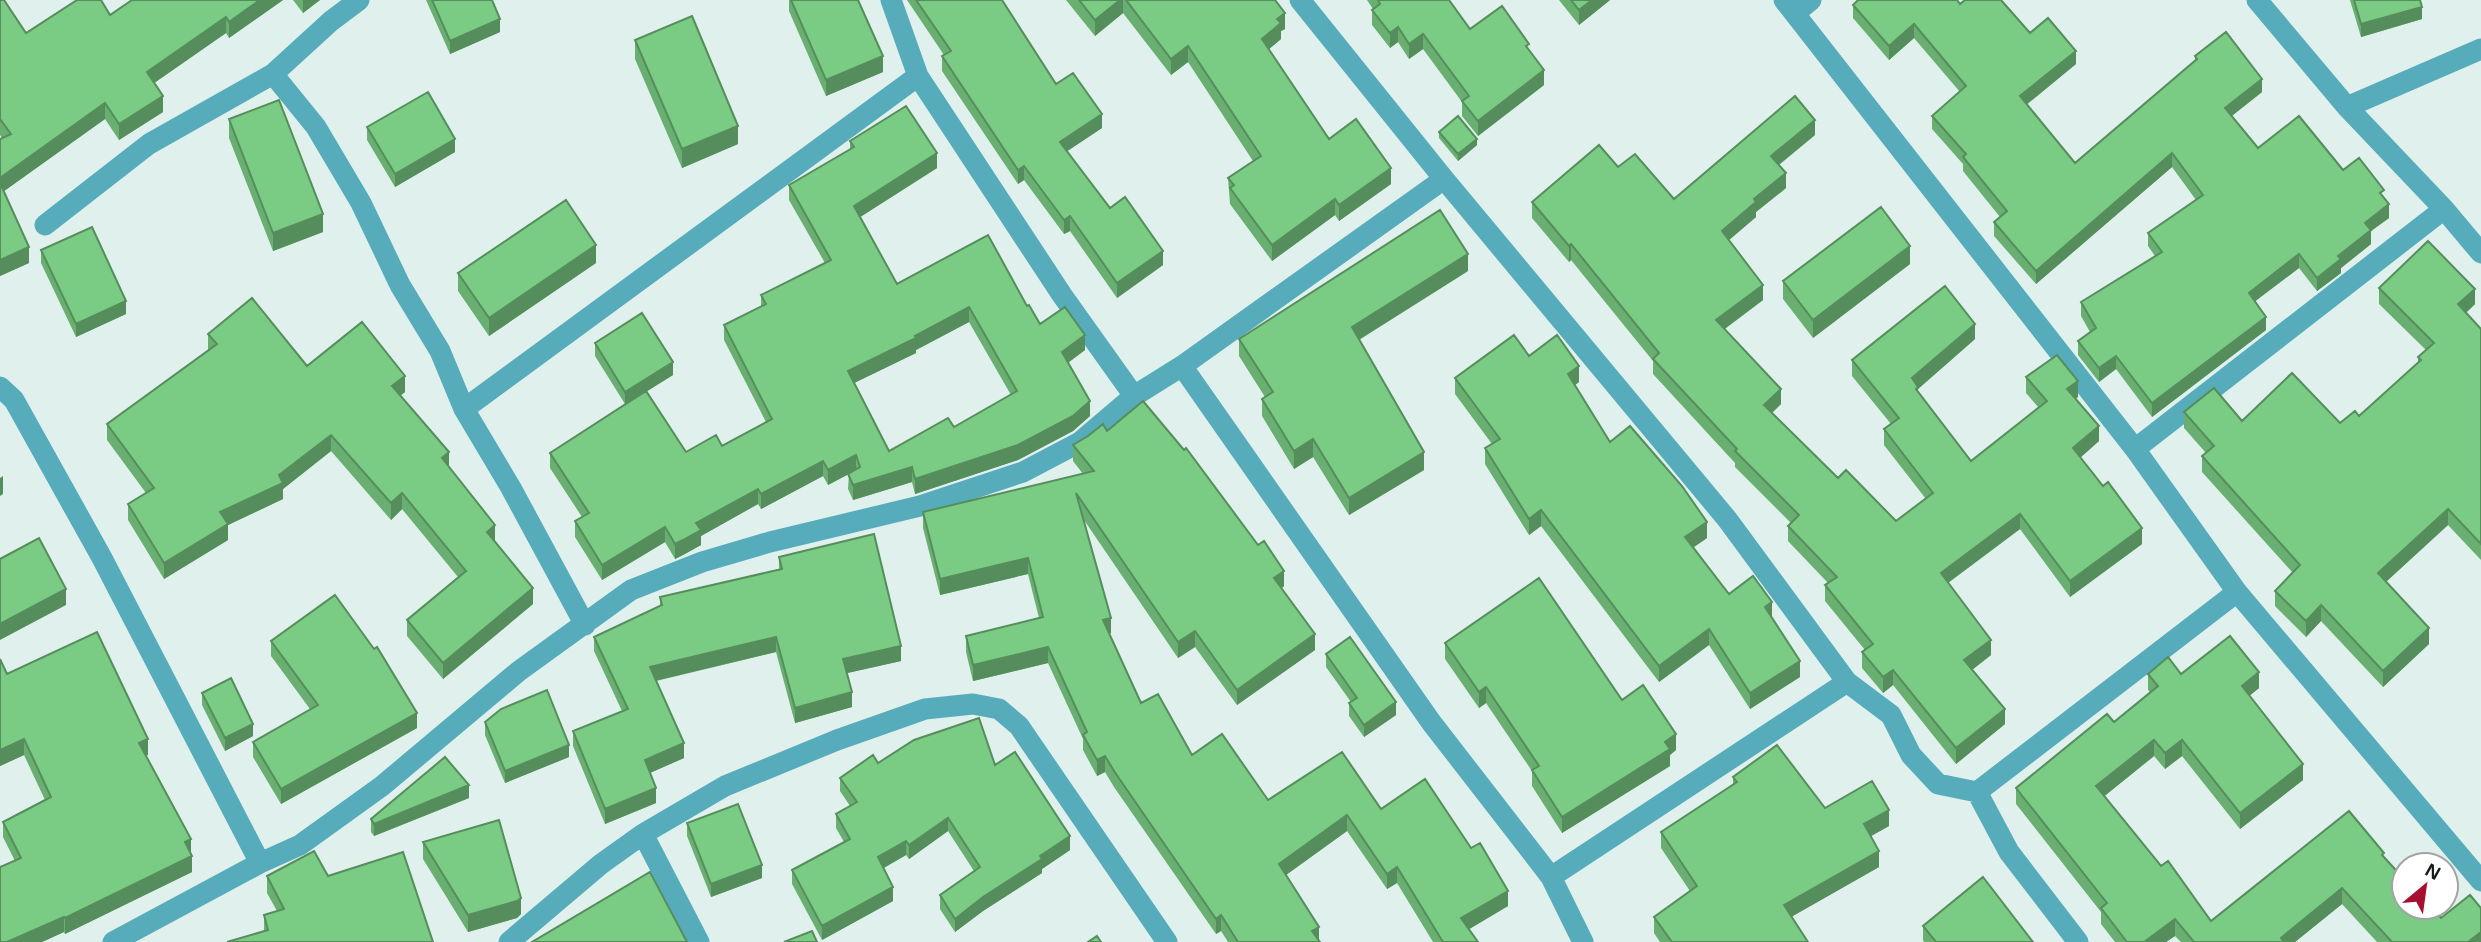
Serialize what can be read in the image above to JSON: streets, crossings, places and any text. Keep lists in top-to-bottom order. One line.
{"north":"top right"}
